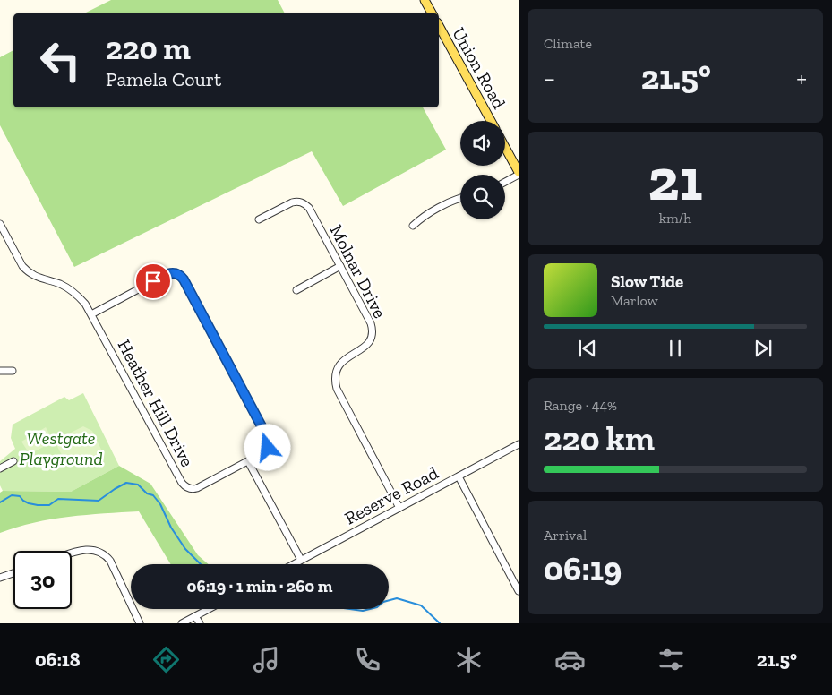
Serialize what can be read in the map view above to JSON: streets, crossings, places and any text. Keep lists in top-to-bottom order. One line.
{"streets":{"main road":["Union Road"],"street":["Molnar Drive","Heather Hill Drive","Reserve Road"]},"crossings":[["Molnar Drive","Reserve Road"]],"parks":["Westgate Playground"],"page":{"tile":["Climate",["21","km/h"],["Range · 44%","220 km"],["Arrival","06:19"]],"turn":["220 m","Pamela Court"],"heat":["−","21.5°","+"],"song":["Slow Tide","Marlow"],"limit":"30","trip":"06:19 · 1 min · 260 m","tabs":["06:18","21.5°"]}}
